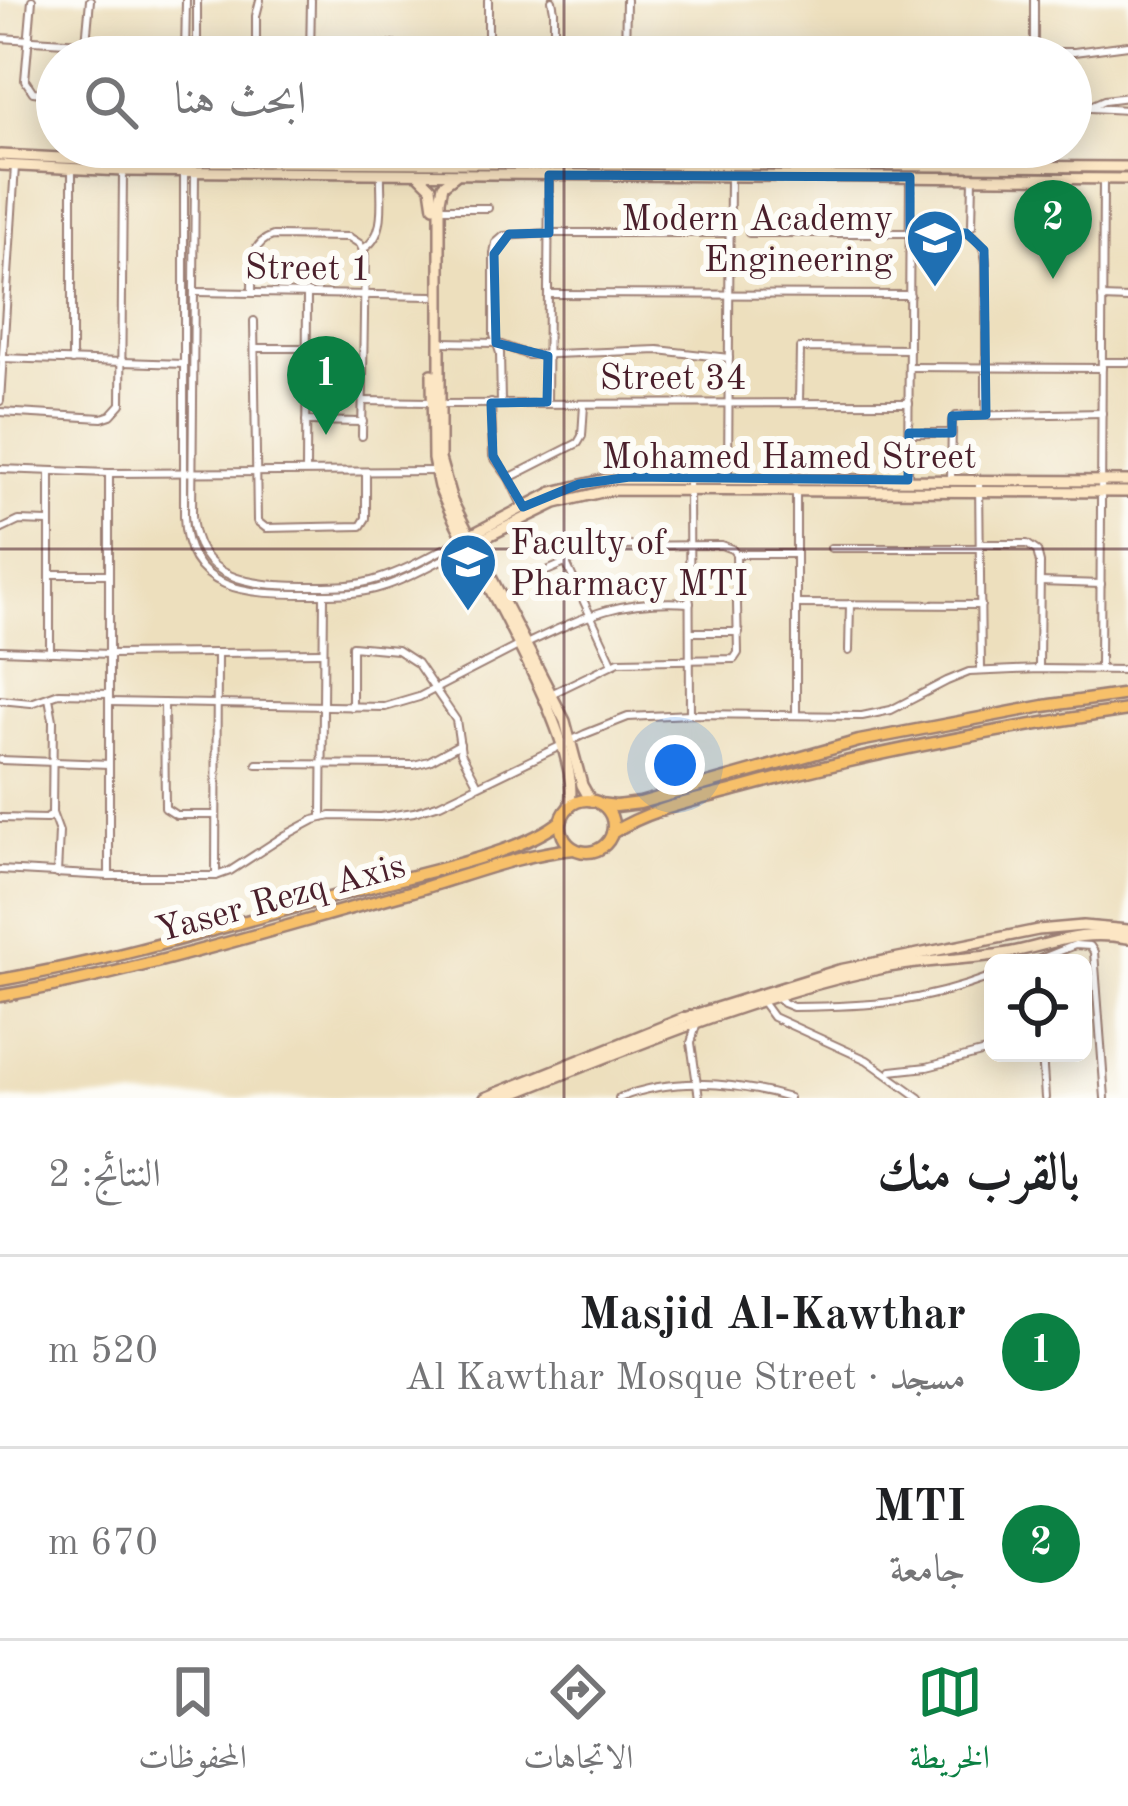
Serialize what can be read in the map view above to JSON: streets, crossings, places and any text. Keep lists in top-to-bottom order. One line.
{"streets":{"main road":["Yaser Rezq Axis"],"street":["Street 1","Street 34","Mohamed Hamed Street"]},"places":{"school or university":["Modern Academy Engineering","Faculty of Pharmacy MTI"]},"page":{"search":"ابحث هنا","pins":["2","1"],"heading":["بالقرب منك","النتائج: 2"],"list":[{"mark":"1","name":"Masjid Al-Kawthar","note":"مسجد · Al Kawthar Mosque Street","value":"520 m"},{"mark":"2","name":"MTI","note":"جامعة","value":"670 m"}],"nav":["الخريطة","الاتجاهات","المحفوظات"]}}
